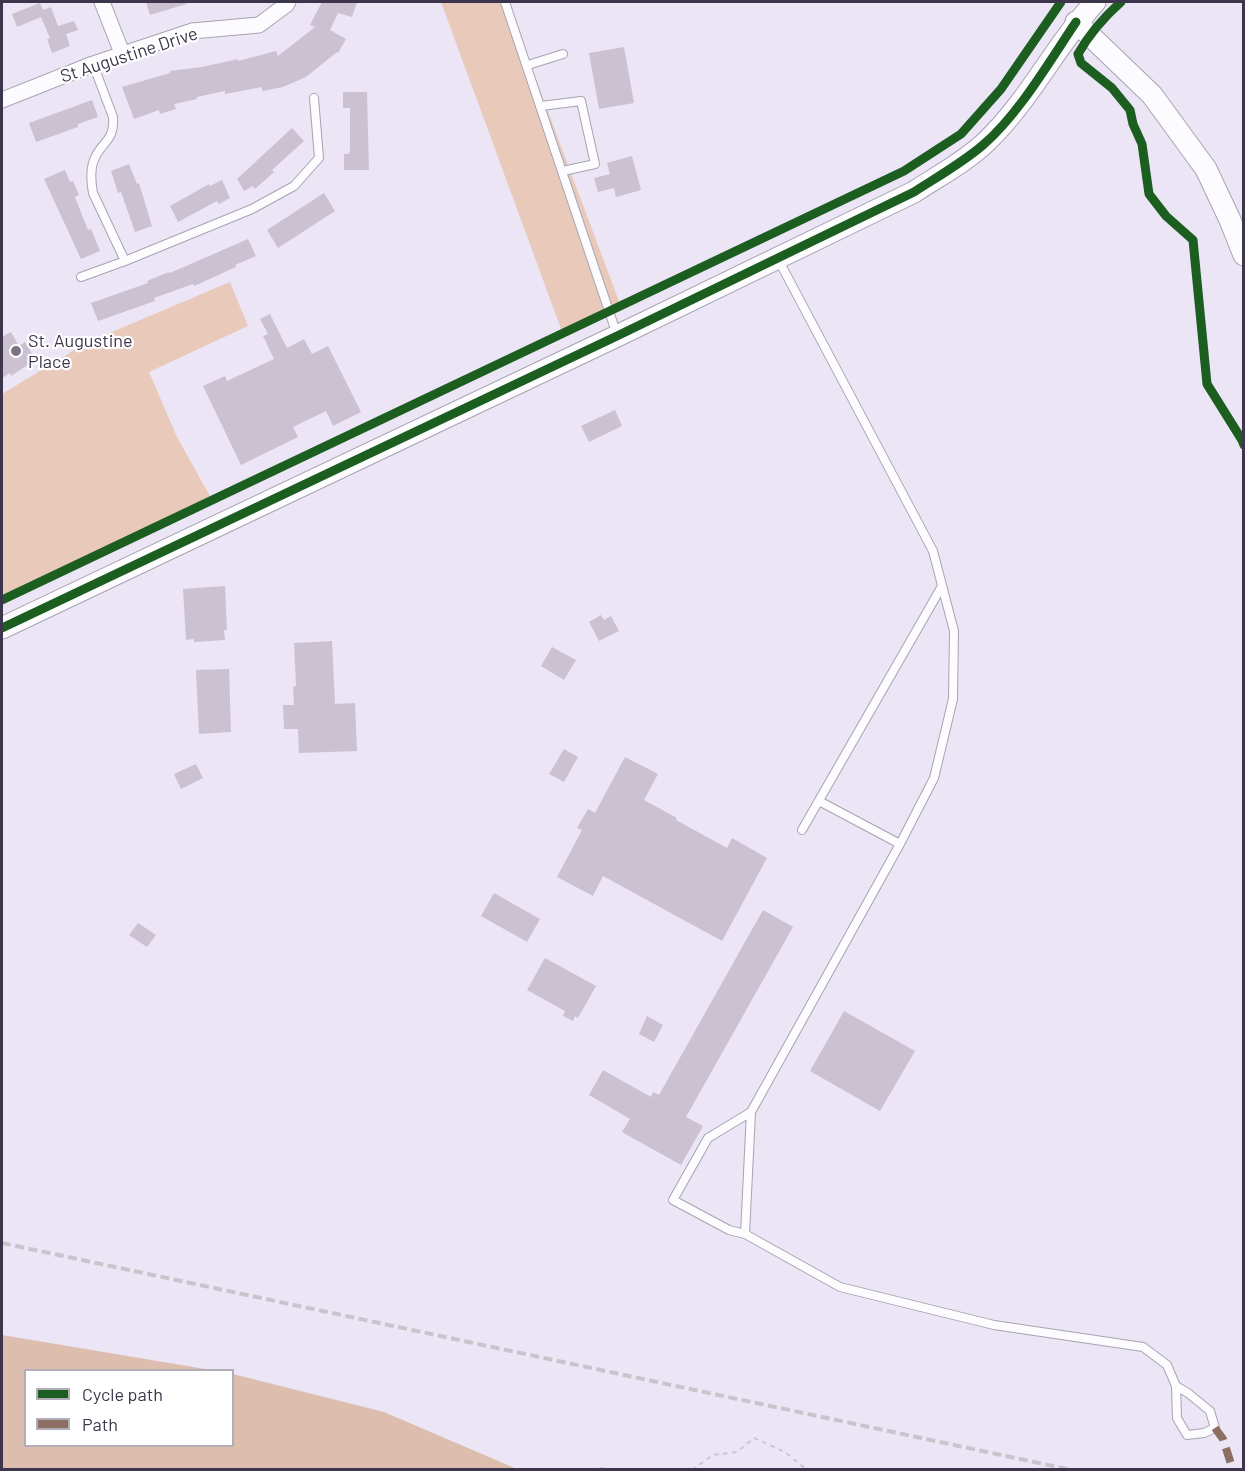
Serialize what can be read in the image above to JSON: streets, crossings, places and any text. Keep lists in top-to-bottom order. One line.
{"streets":{"street":["St Augustine Drive"]},"places":["St. Augustine Place"],"legend":["Cycle path","Path"]}
